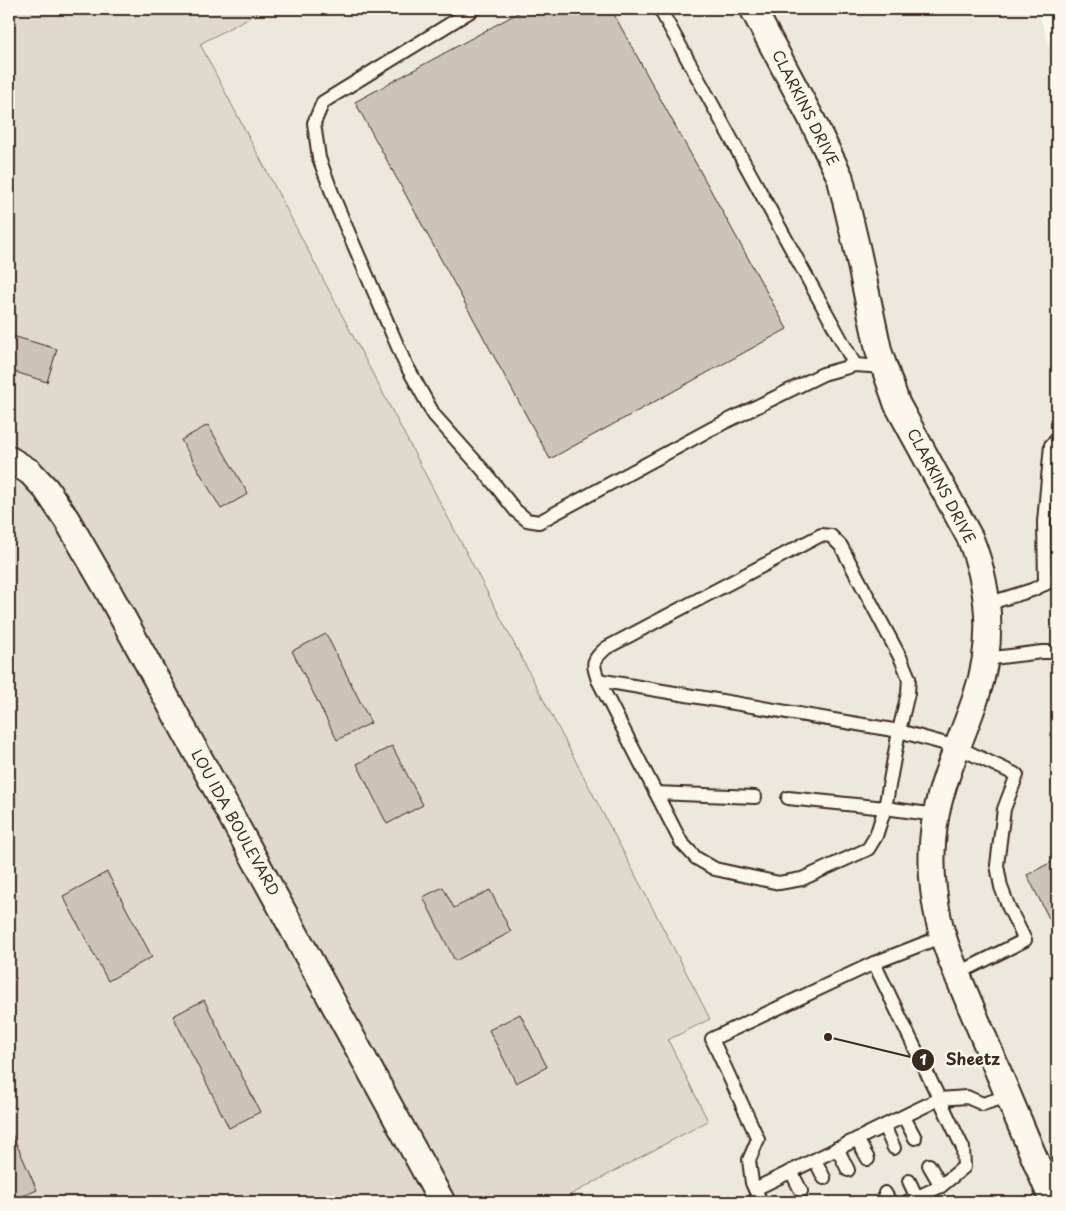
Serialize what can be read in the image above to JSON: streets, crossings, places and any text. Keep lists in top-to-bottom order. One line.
{"streets":{"street":["CLARKINS DRIVE","LOU IDA BOULEVARD"]},"places":["Sheetz"]}
